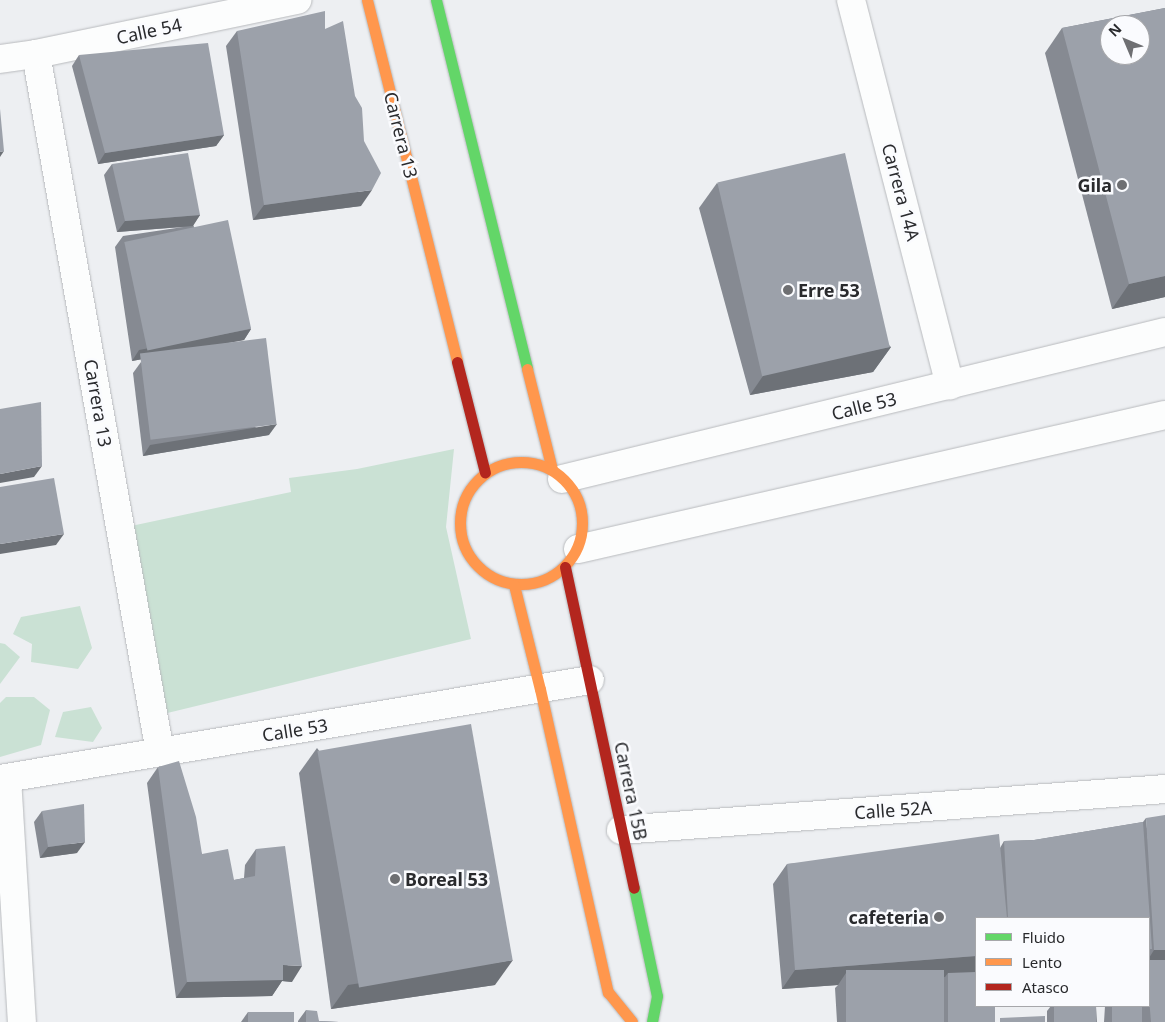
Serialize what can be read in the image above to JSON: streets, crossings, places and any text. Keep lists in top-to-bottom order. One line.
{"streets":{"street":["Calle 54","Carrera 13","Carrera 14A","Calle 53","Carrera 15B","Calle 52A"]},"crossings":[["Calle 54","Carrera 13"],["Carrera 13","Calle 53"],["Carrera 13","Carrera 15B"],["Carrera 14A","Calle 53"],["Calle 53","Carrera 15B"],["Carrera 15B","Calle 52A"]],"places":["Gila","Erre 53","Boreal 53","cafeteria"],"legend":["Fluido","Lento","Atasco"],"north":"top left"}
